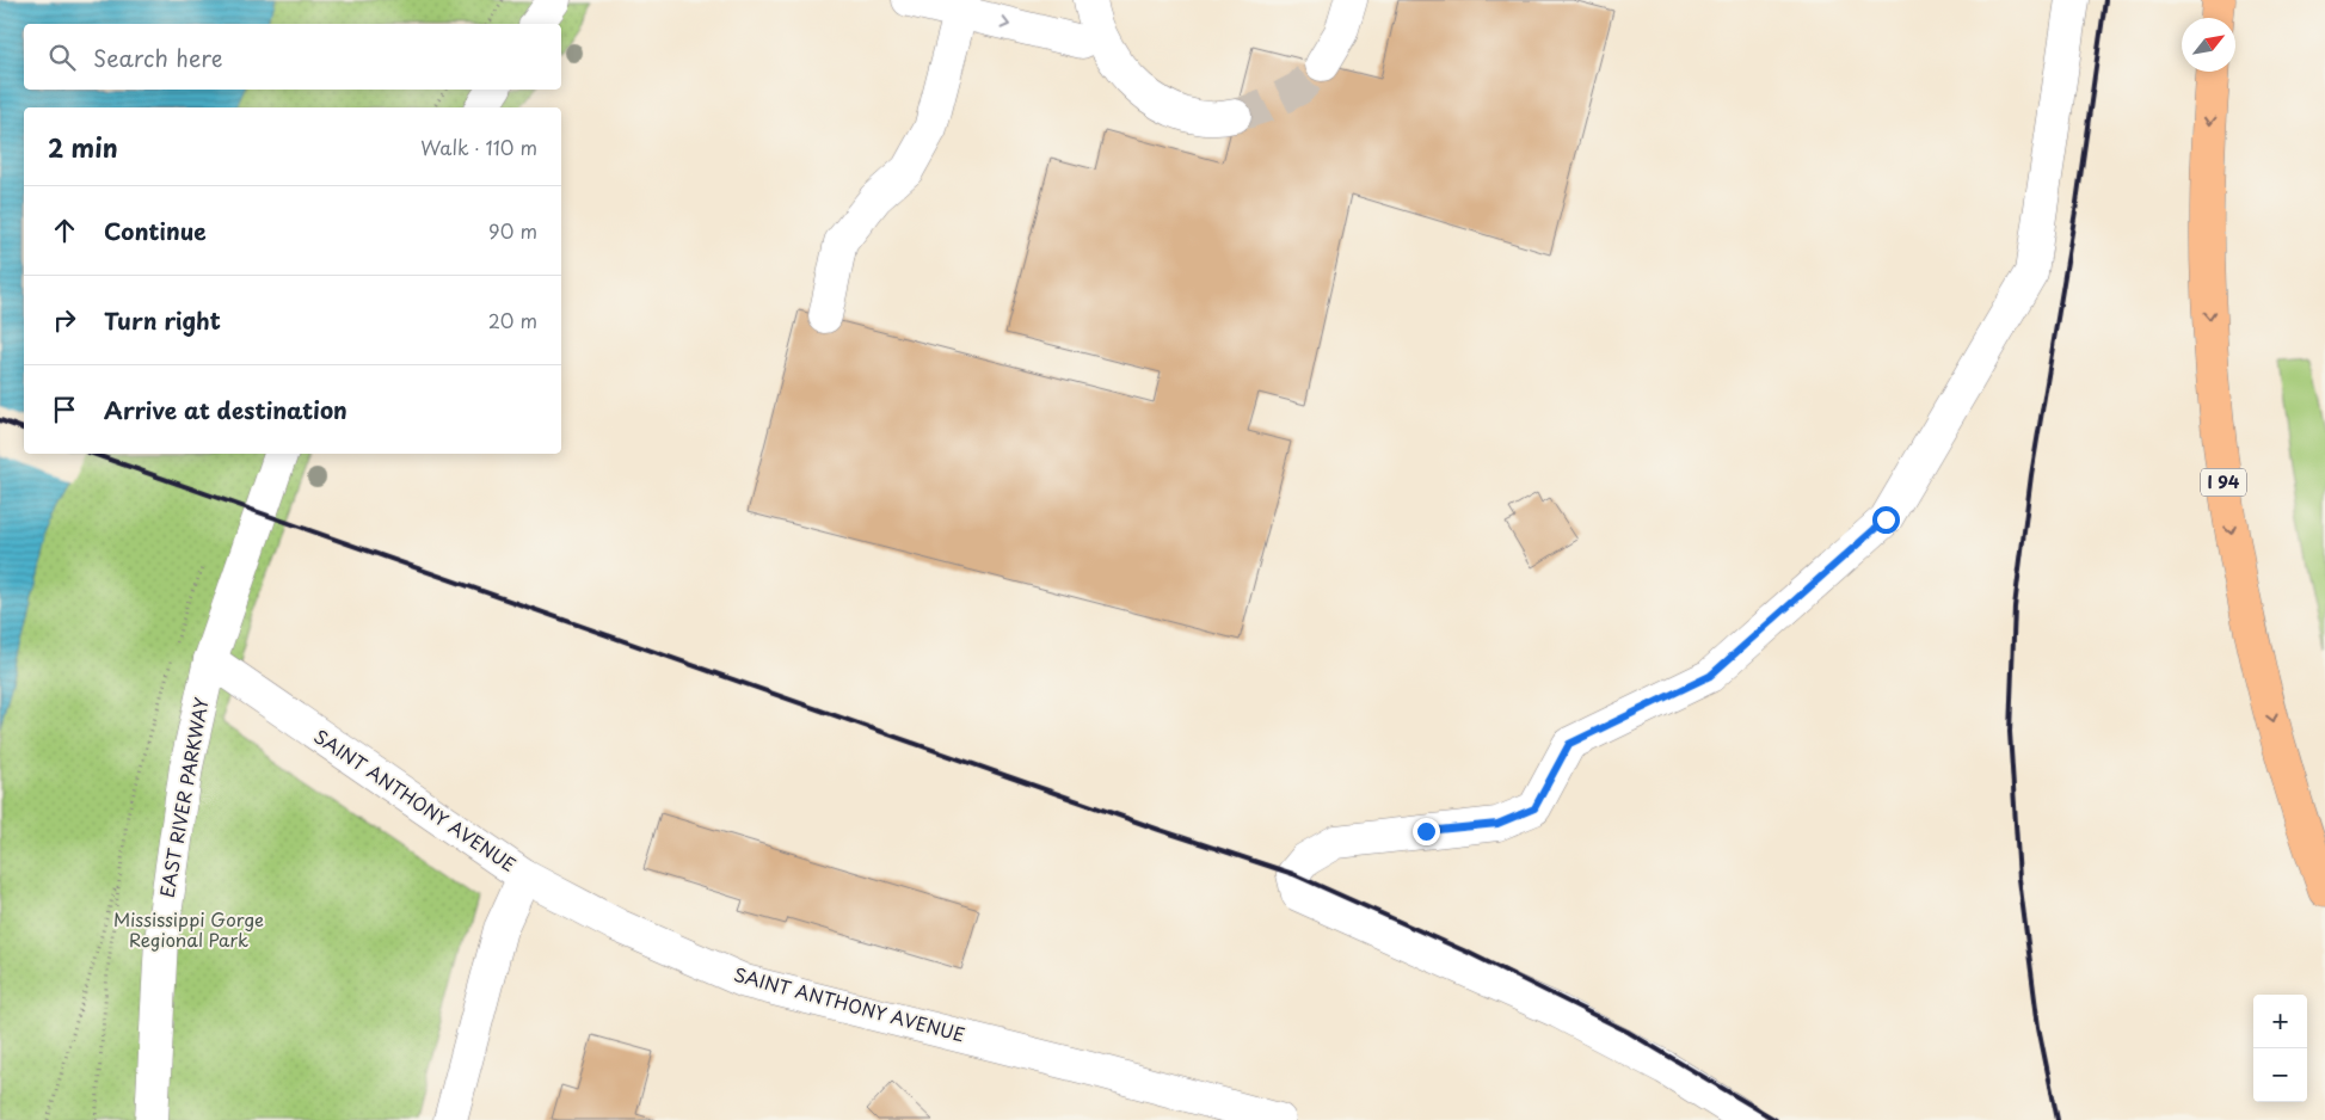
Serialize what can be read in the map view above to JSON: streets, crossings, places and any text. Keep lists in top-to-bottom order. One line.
{"streets":{"highway":["I 94"],"street":["EAST RIVER PARKWAY","SAINT ANTHONY AVENUE"]},"crossings":[["EAST RIVER PARKWAY","SAINT ANTHONY AVENUE"]],"parks":["Mississippi Gorge Regional Park"],"north":"top right","page":{"search":"Search here","heading":["2 min","Walk · 110 m"],"list":[["Continue","90 m"],["Turn right","20 m"],"Arrive at destination"],"map_buttons":["+","−"]}}
